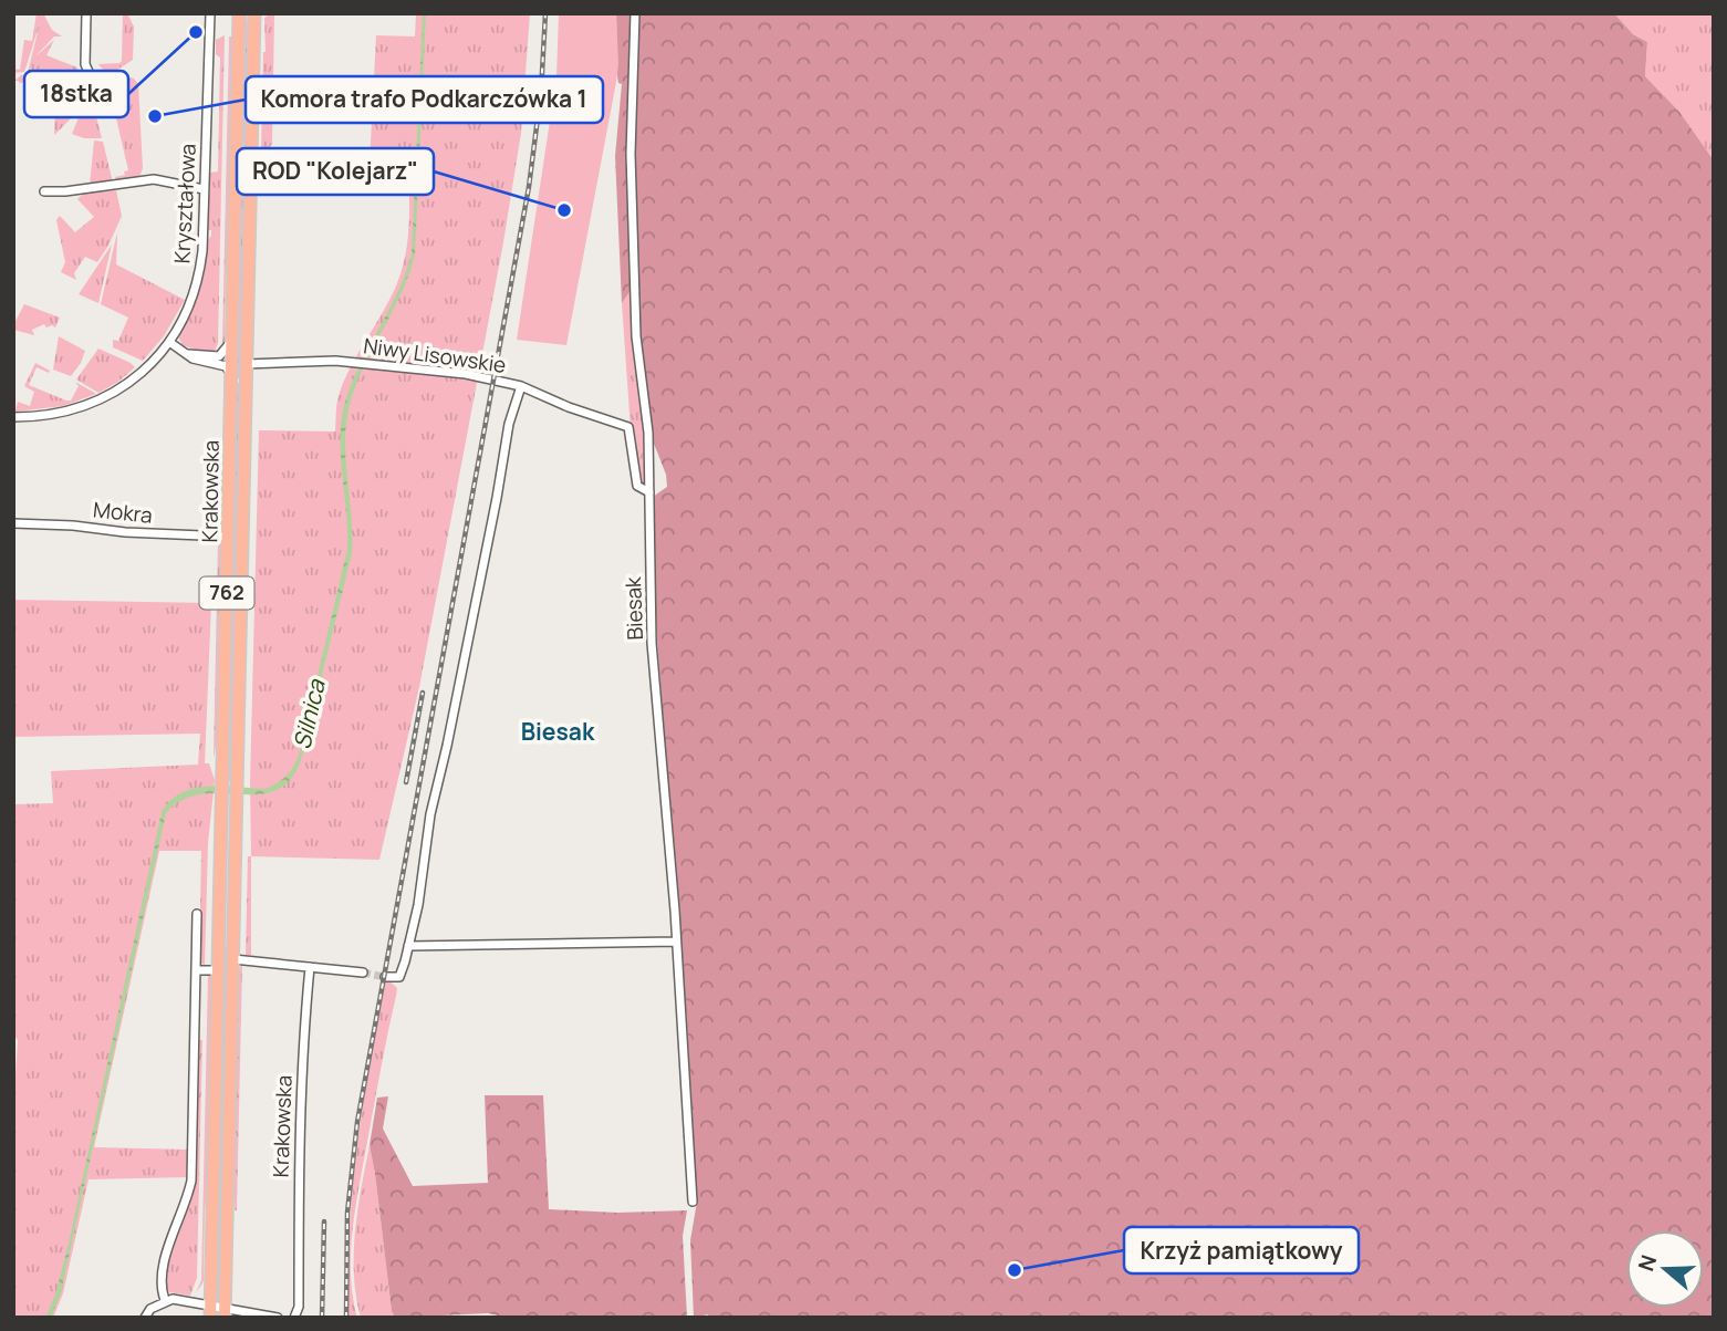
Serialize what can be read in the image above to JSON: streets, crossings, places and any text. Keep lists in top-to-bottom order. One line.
{"streets":{"main road":["Krakowska","762"],"street":["Kryształowa","Niwy Lisowskie","Mokra","Biesak"]},"crossings":[["Niwy Lisowskie","Krakowska"],["Niwy Lisowskie","Biesak"],["Krakowska","Mokra"]],"districts":["Biesak"],"water":["Silnica"],"places":["18stka","Komora trafo Podkarczówka 1","ROD \"Kolejarz\"","Krzyż pamiątkowy"],"north":"left"}
